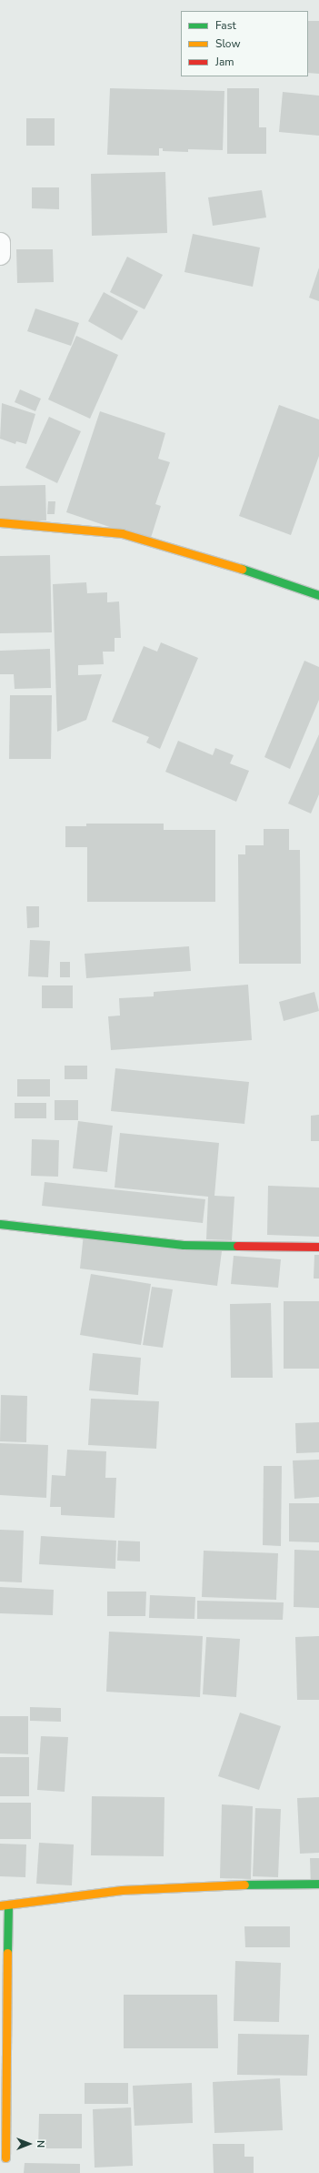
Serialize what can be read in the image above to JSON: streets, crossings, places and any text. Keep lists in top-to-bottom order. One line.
{"legend":["Fast","Slow","Jam"],"north":"right"}
